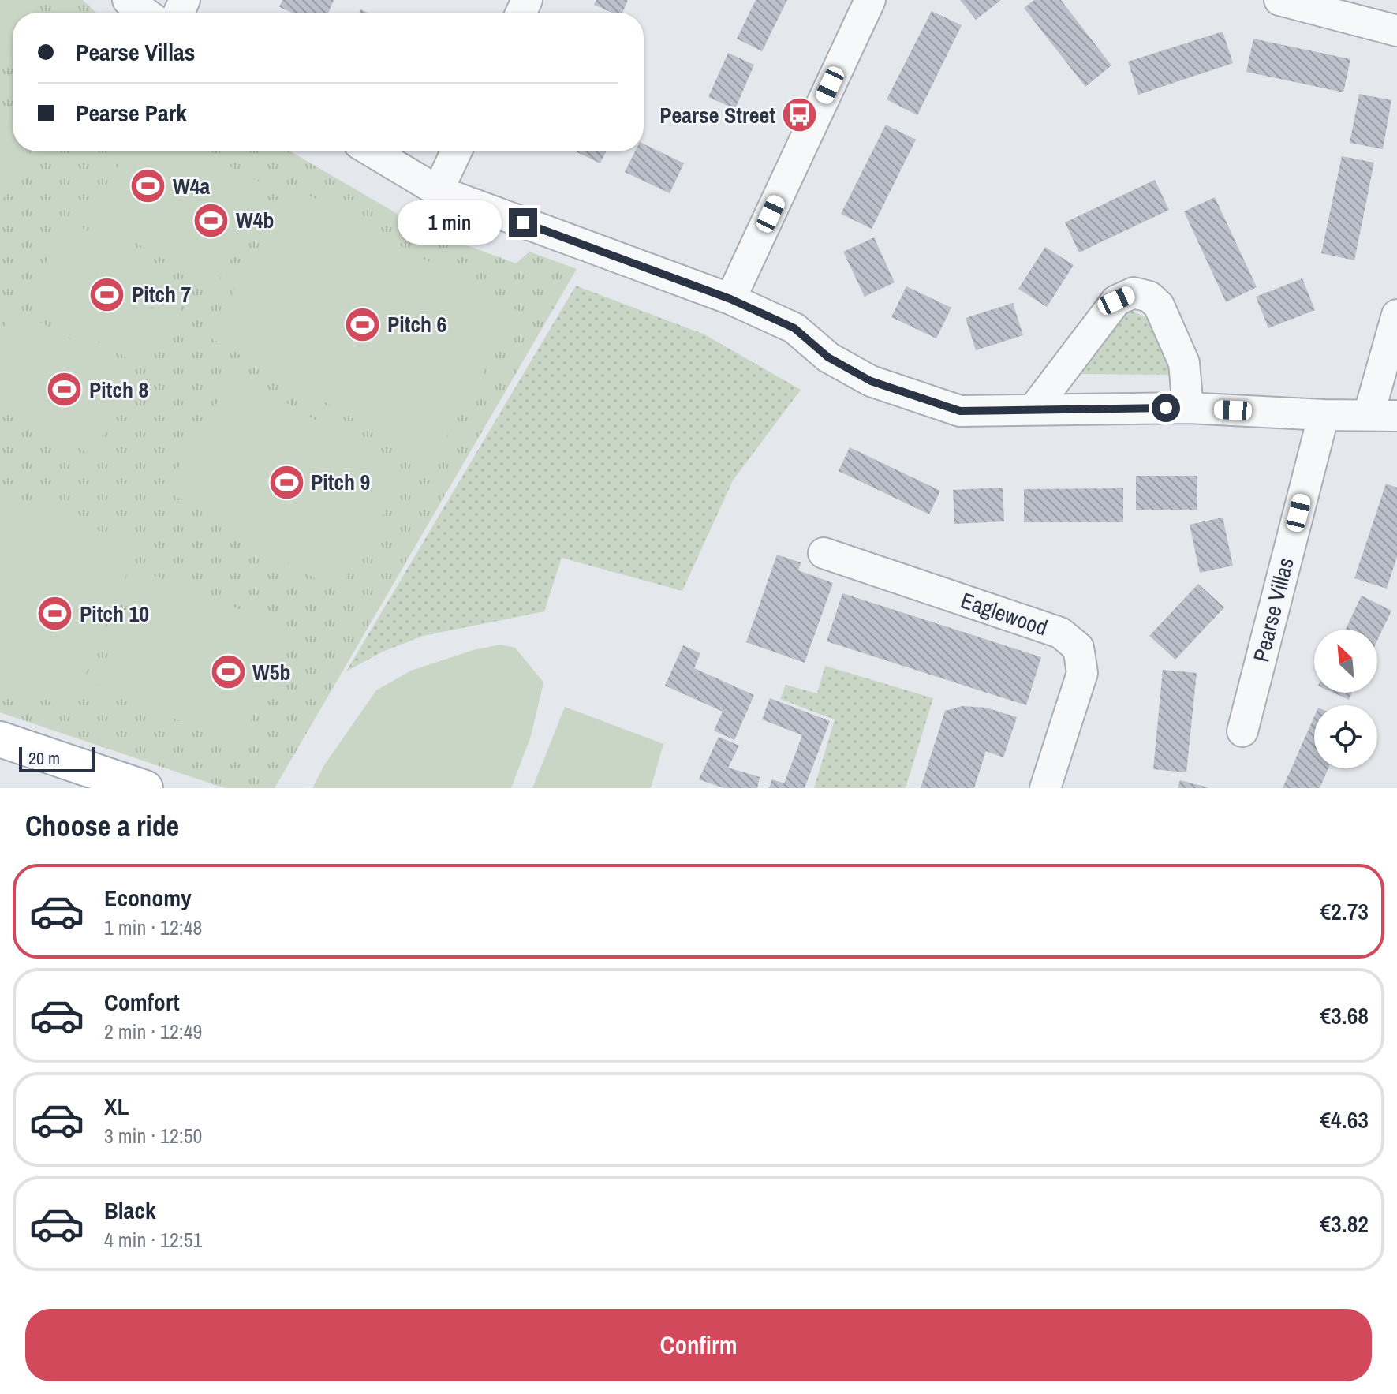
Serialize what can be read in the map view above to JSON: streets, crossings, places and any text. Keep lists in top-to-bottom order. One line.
{"streets":{"street":["Pearse Villas","Eaglewood"]},"places":{"bus stop":["Pearse Street"],"sports":["W4a","W4b","Pitch 7","Pitch 6","Pitch 8","Pitch 9","Pitch 10","W5b"]},"scale_bar":"20 m","north":"top left","page":{"banner":["Pearse Villas","Pearse Park"],"bubble":"1 min","scale":"20 m","heading":"Choose a ride","list":[{"name":"Economy","note":"1 min · 12:48","value":"€2.73"},{"name":"Comfort","note":"2 min · 12:49","value":"€3.68"},{"name":"XL","note":"3 min · 12:50","value":"€4.63"},{"name":"Black","note":"4 min · 12:51","value":"€3.82"}],"buttons":"Confirm"}}
